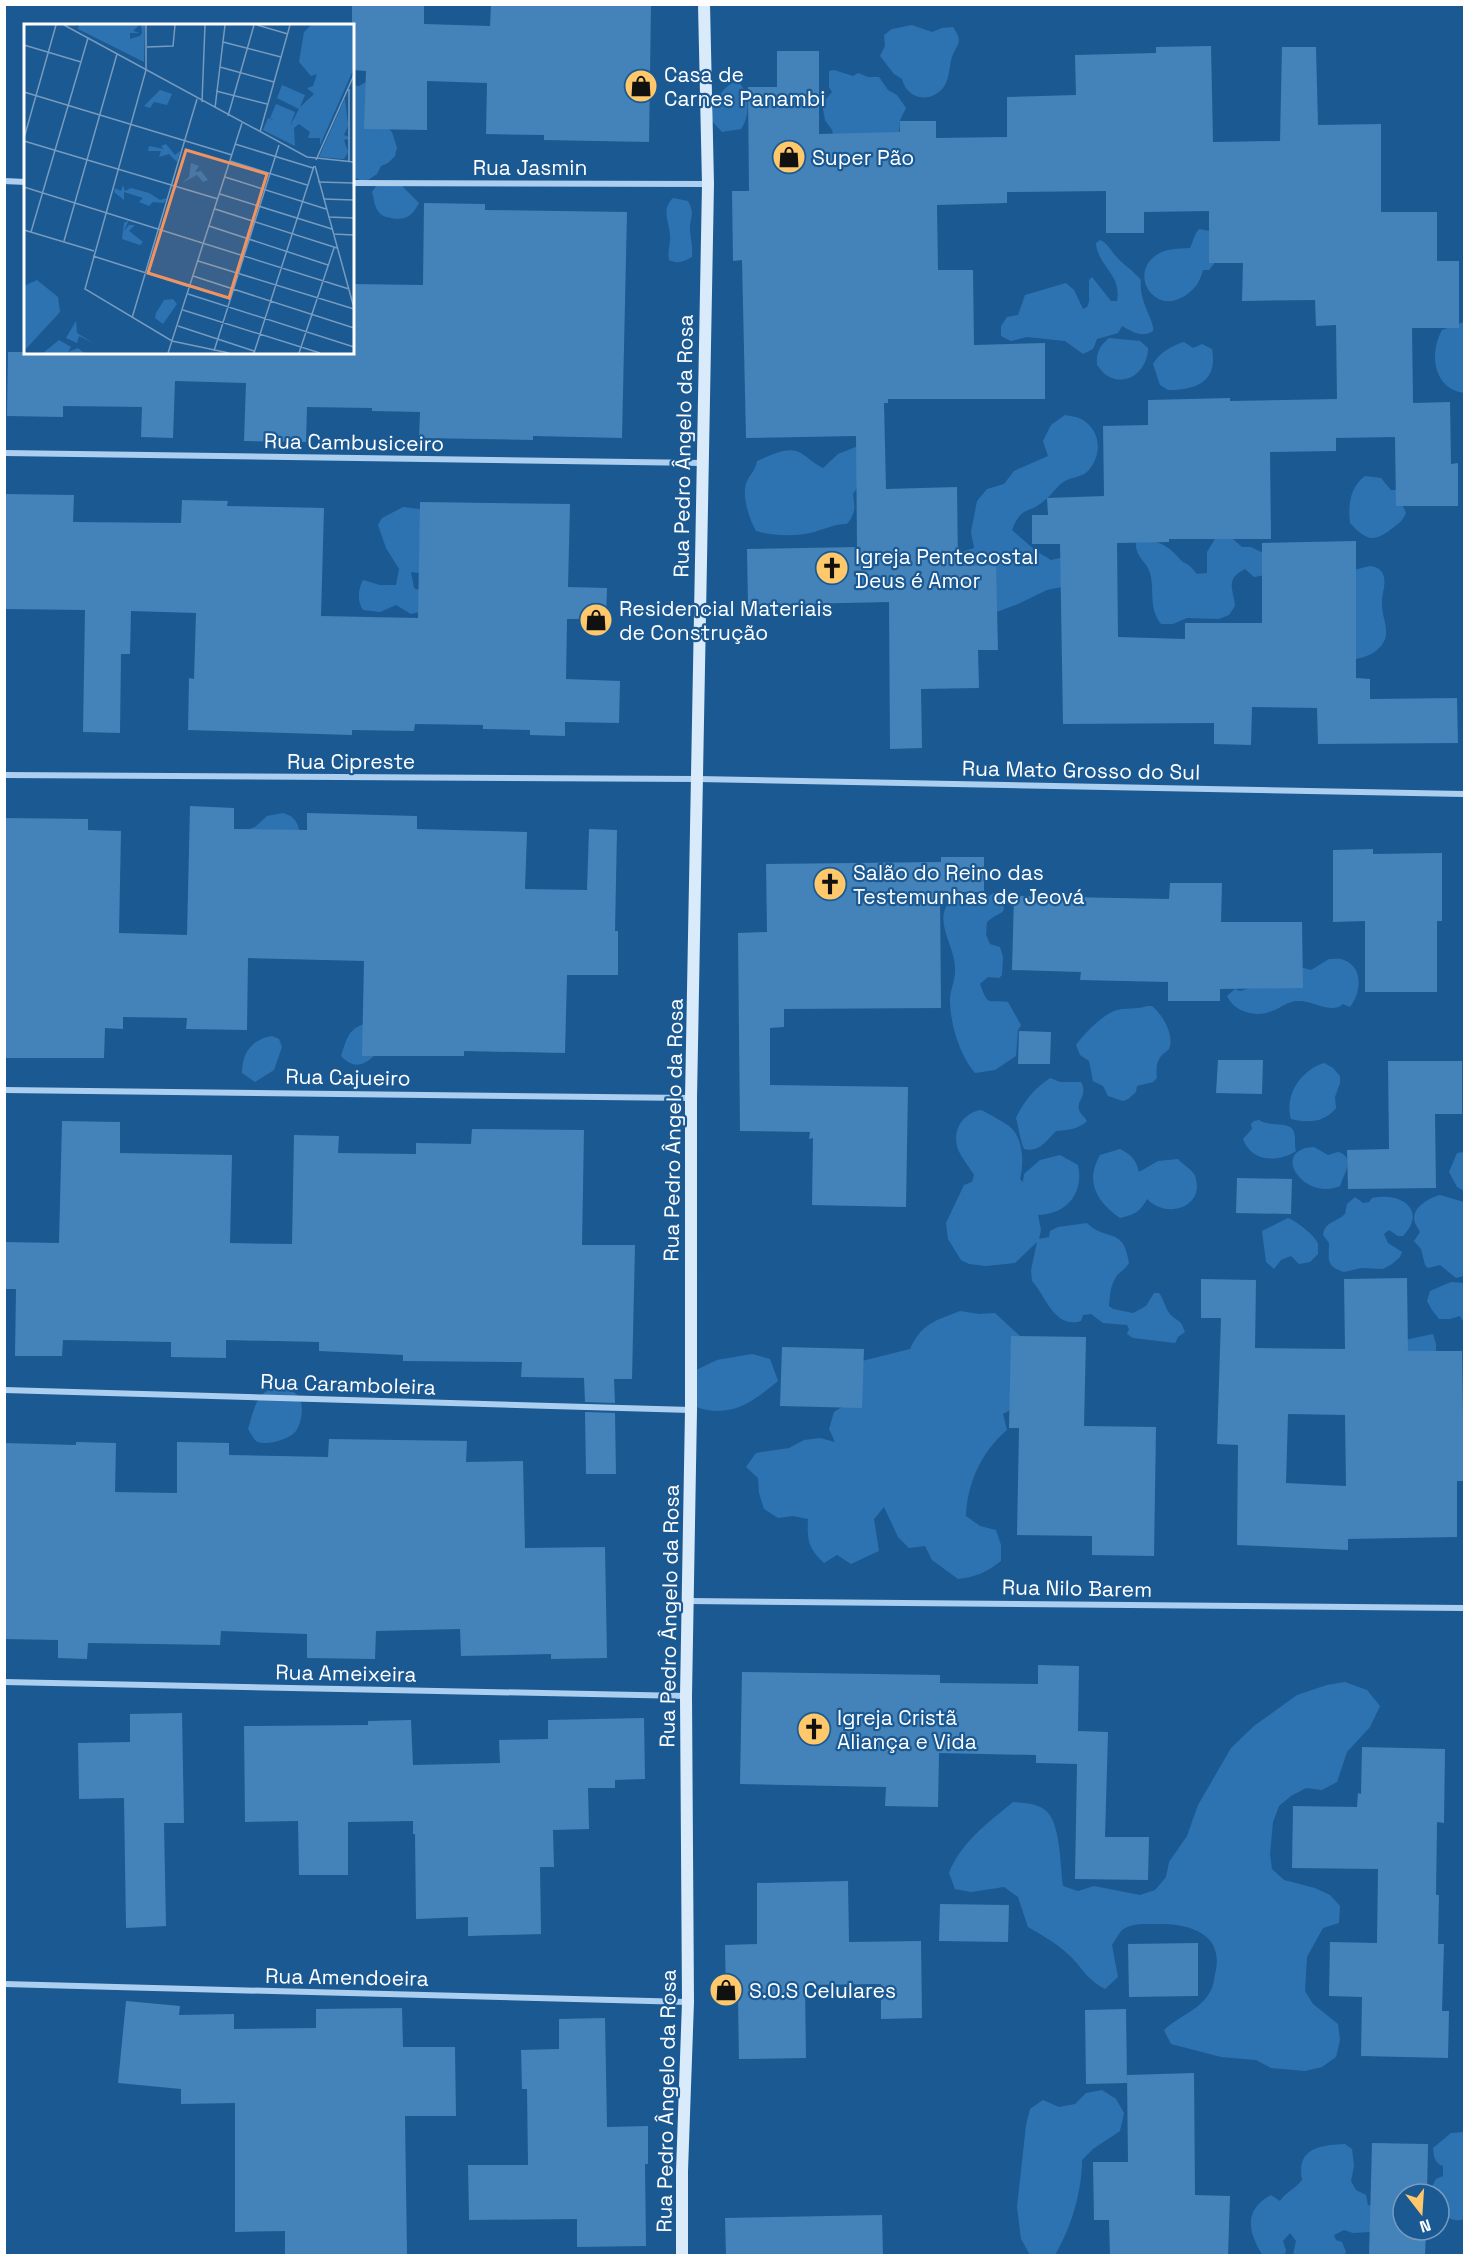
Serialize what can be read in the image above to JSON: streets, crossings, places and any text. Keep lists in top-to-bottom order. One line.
{"streets":{"main road":["Rua Pedro Ângelo da Rosa"],"street":["Rua Jasmin","Rua Cambusiceiro","Rua Cipreste","Rua Mato Grosso do Sul","Rua Cajueiro","Rua Caramboleira","Rua Nilo Barem","Rua Ameixeira","Rua Amendoeira"]},"crossings":[["Rua Jasmin","Rua Pedro Ângelo da Rosa"],["Rua Cambusiceiro","Rua Pedro Ângelo da Rosa"],["Rua Pedro Ângelo da Rosa","Rua Cipreste"],["Rua Pedro Ângelo da Rosa","Rua Mato Grosso do Sul"],["Rua Pedro Ângelo da Rosa","Rua Cajueiro"],["Rua Pedro Ângelo da Rosa","Rua Caramboleira"],["Rua Pedro Ângelo da Rosa","Rua Nilo Barem"],["Rua Pedro Ângelo da Rosa","Rua Ameixeira"],["Rua Pedro Ângelo da Rosa","Rua Amendoeira"],["Rua Cipreste","Rua Mato Grosso do Sul"]],"places":{"shop":["Casa de Carnes Panambi","Super Pão","Residencial Materiais de Construção","S.O.S Celulares"],"church":["Igreja Pentecostal Deus é Amor","Salão do Reino das Testemunhas de Jeová","Igreja Cristã Aliança e Vida"]},"north":"bottom"}
